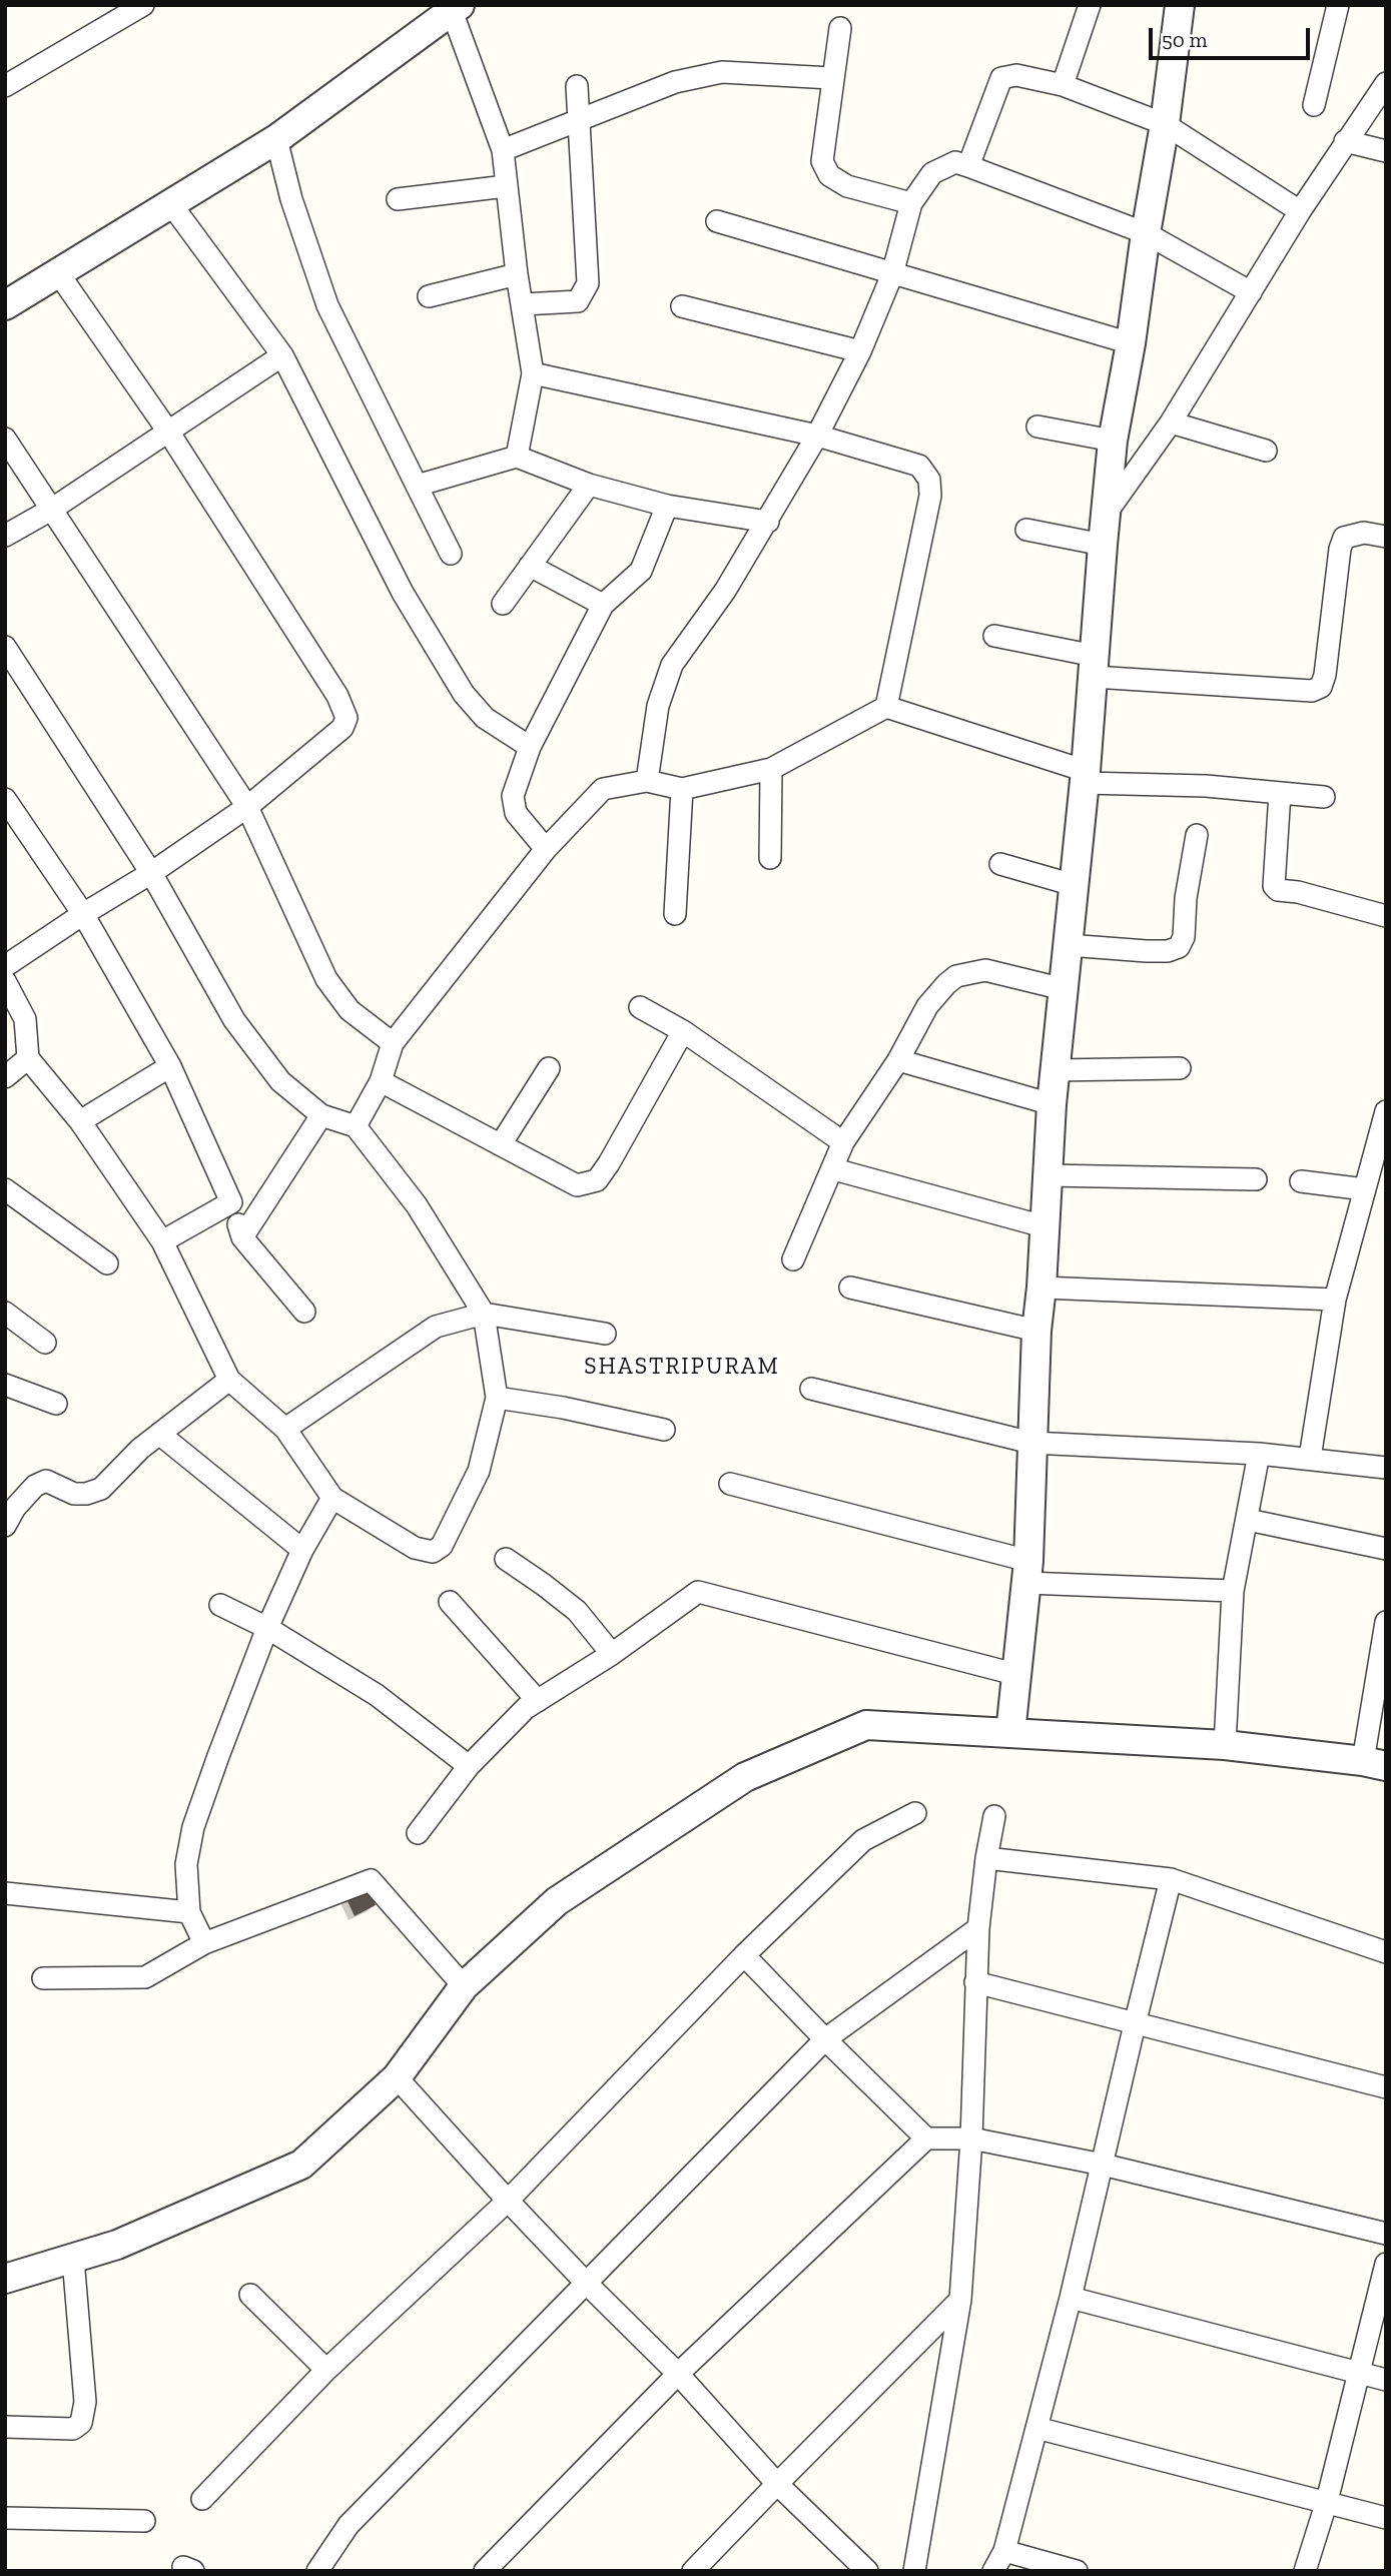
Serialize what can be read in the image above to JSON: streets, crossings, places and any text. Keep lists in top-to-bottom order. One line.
{"districts":["SHASTRIPURAM"],"scale_bar":"50 m"}
